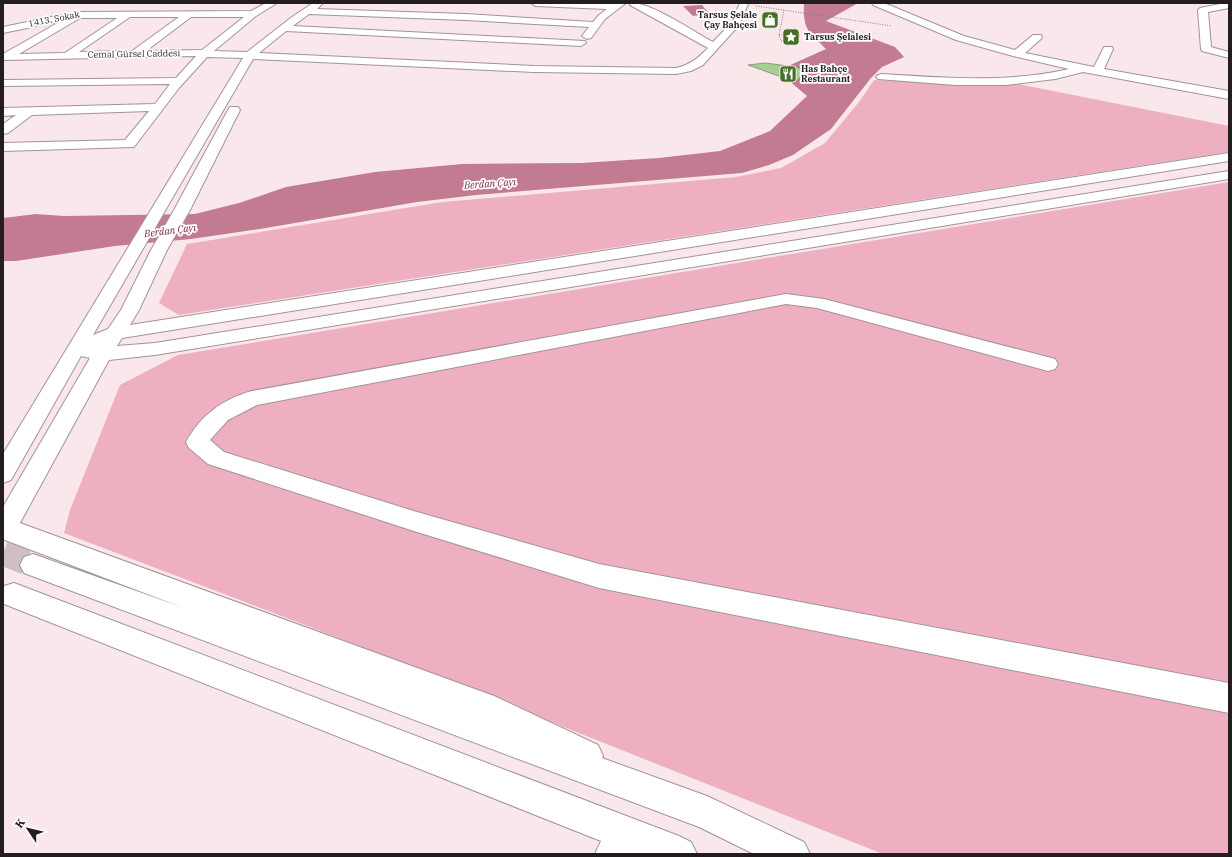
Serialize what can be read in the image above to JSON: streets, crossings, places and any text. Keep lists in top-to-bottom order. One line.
{"streets":{"street":["1413. Sokak","Cemal Gürsel Caddesi"]},"water":["Berdan Çayı"],"places":{"shop":["Tarsus Şelale Çay Bahçesi"],"place":["Tarsus Şelalesi"],"restaurant":["Has Bahçe Restaurant"]},"north":"top left"}
